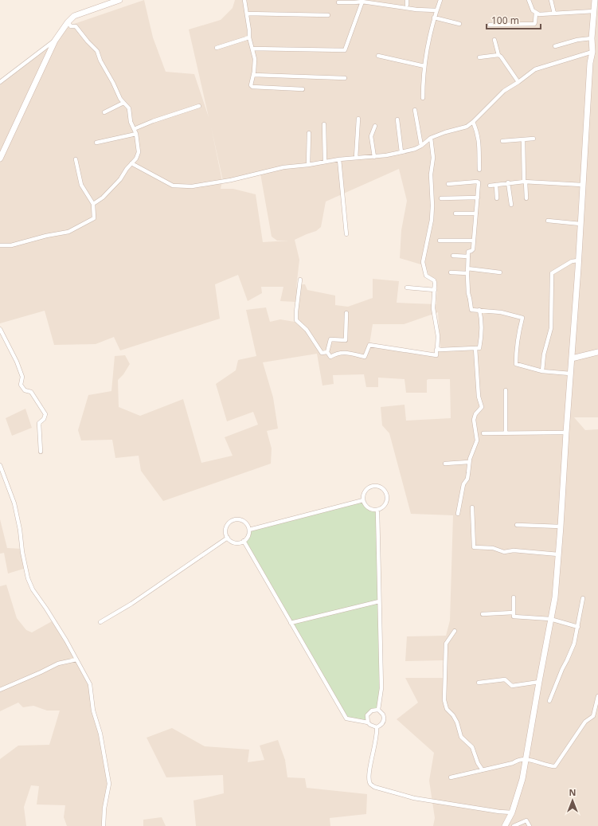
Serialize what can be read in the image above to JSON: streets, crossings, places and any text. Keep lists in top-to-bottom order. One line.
{"scale_bar":"100 m","north":"top"}
